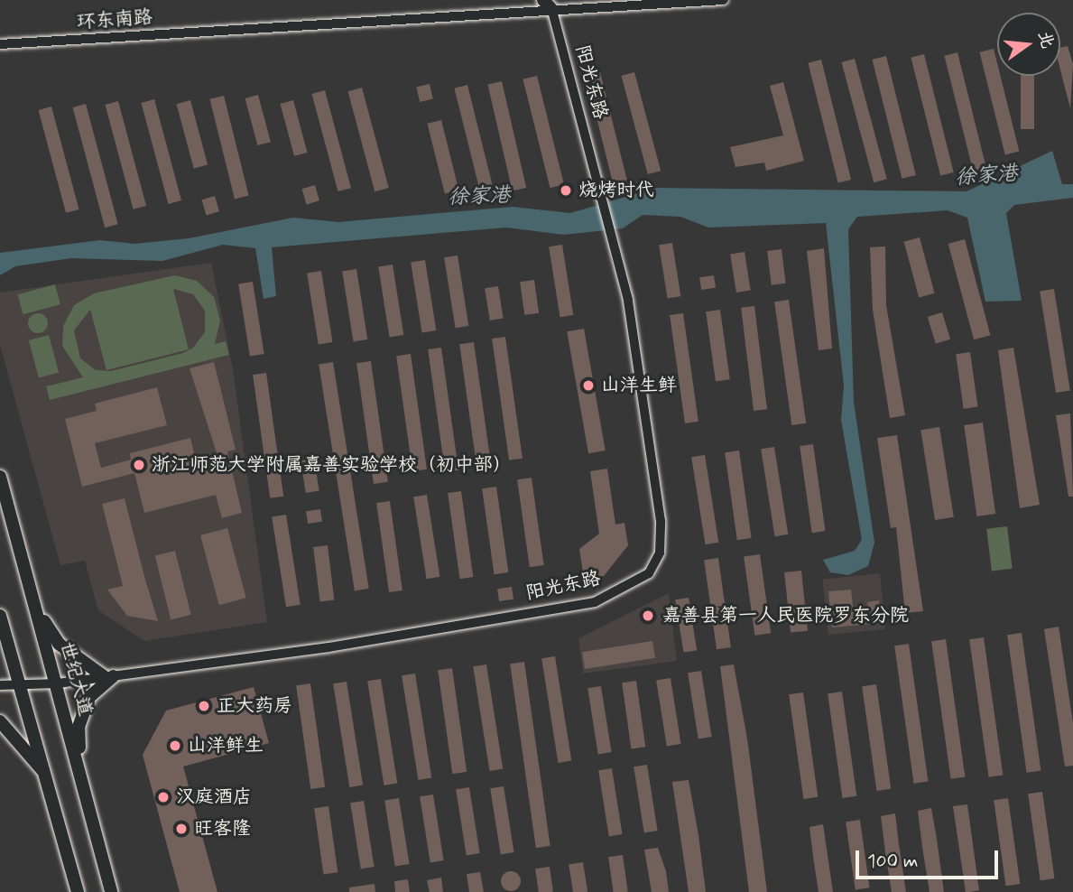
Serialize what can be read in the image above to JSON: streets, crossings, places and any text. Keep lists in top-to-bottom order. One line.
{"streets":{"main road":["世纪大道"],"street":["环东南路","阳光东路"]},"crossings":[["环东南路","阳光东路"],["阳光东路","世纪大道"]],"water":["徐家港"],"places":["烧烤时代","山洋生鲜","浙江师范大学附属嘉善实验学校（初中部）","嘉善县第一人民医院罗东分院","正大药房","山洋鲜生","汉庭酒店","旺客隆"],"scale_bar":"100 m","north":"right"}
